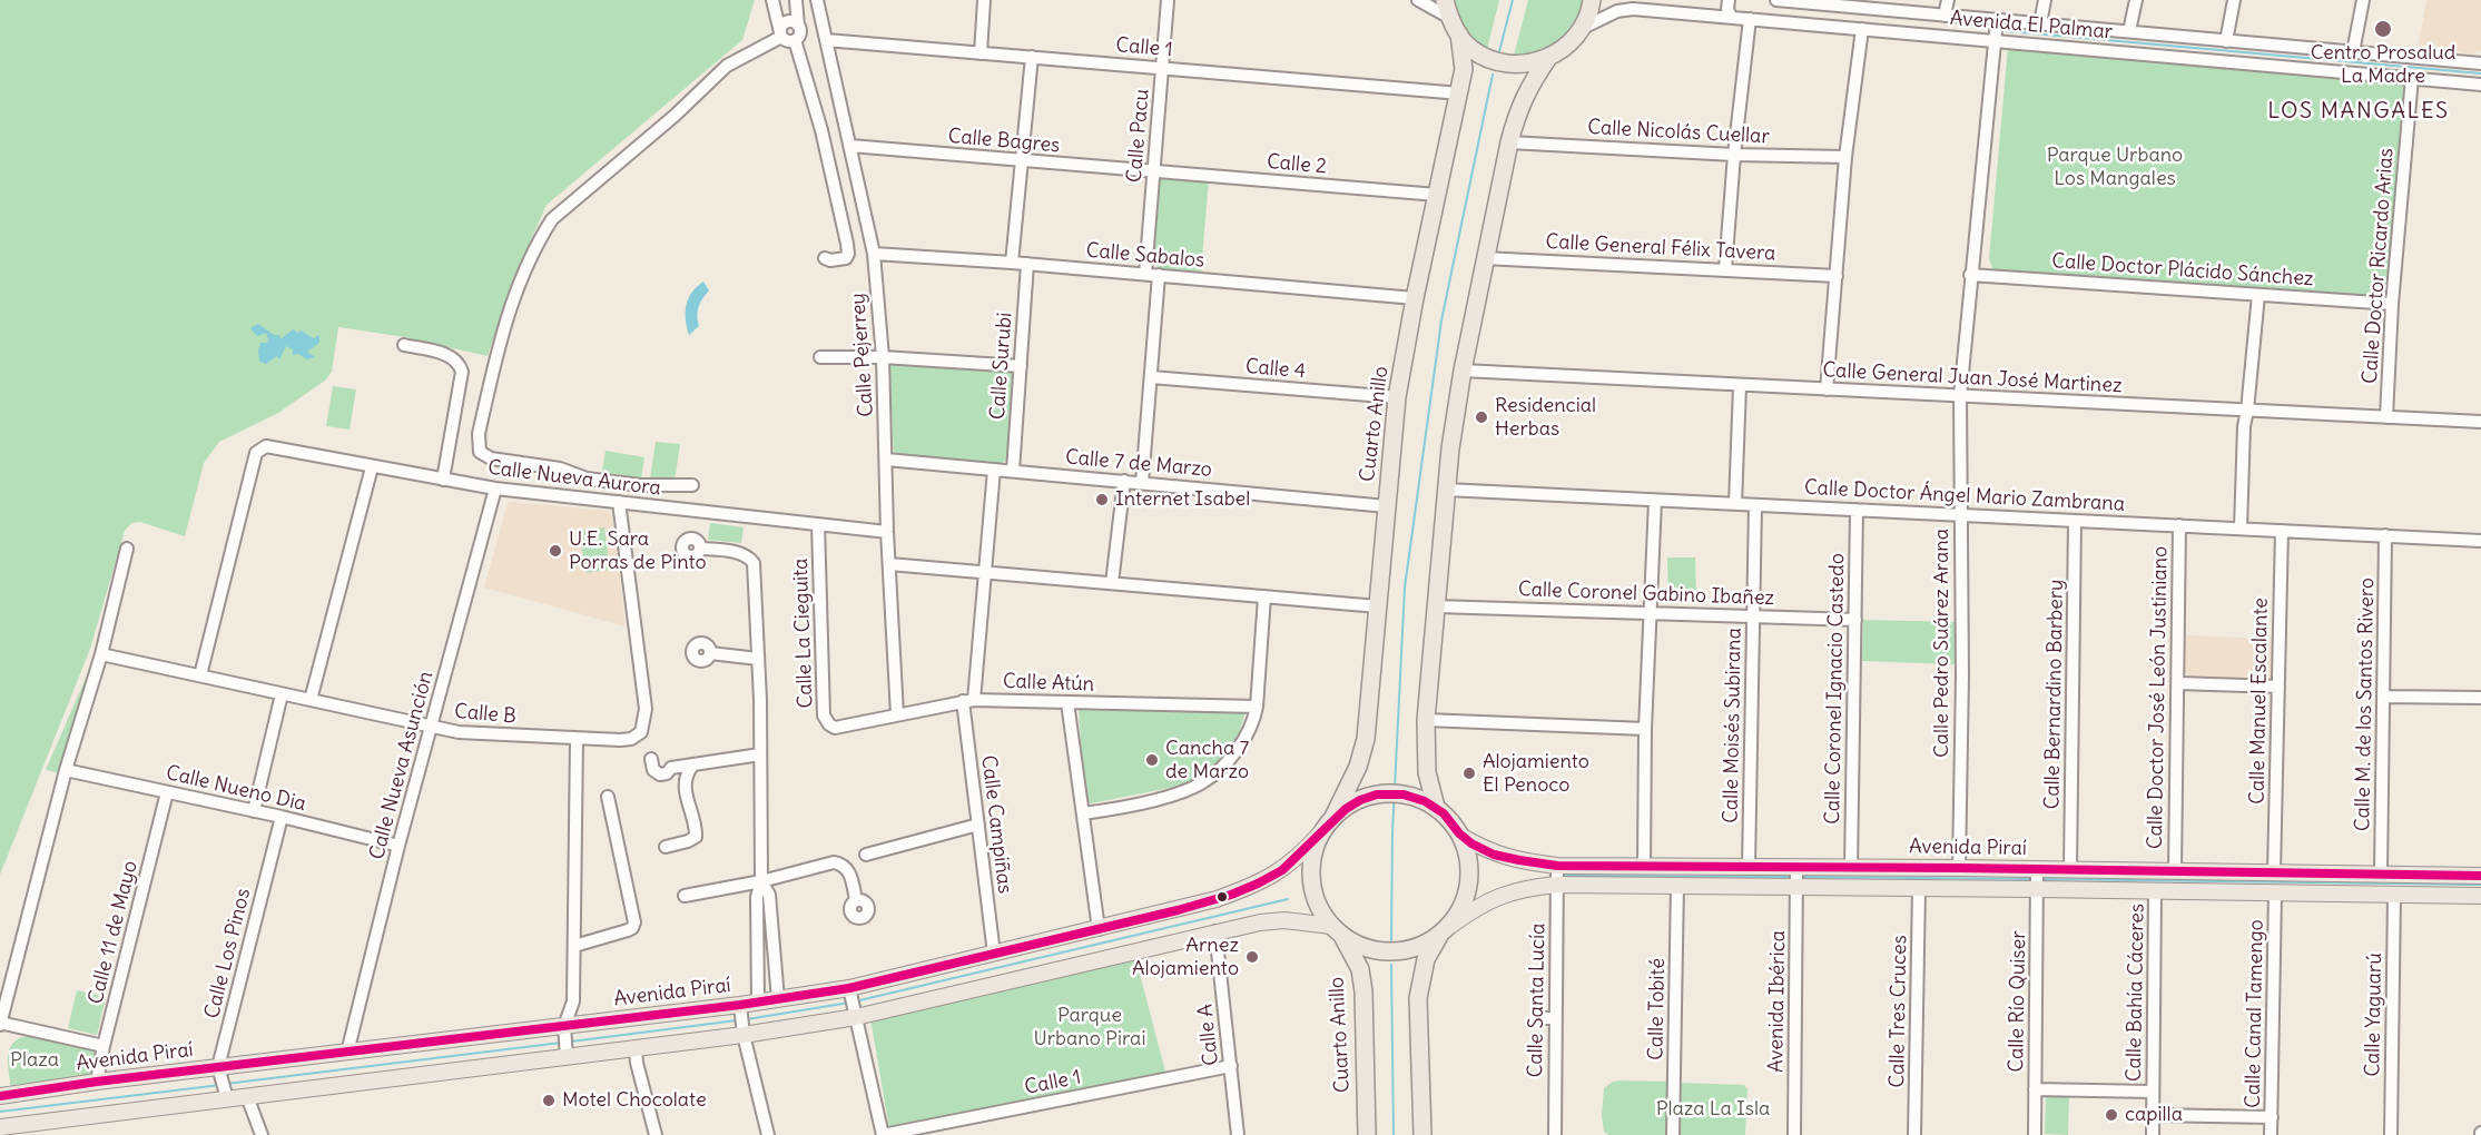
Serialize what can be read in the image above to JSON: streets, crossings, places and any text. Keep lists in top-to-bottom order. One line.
{"streets":{"highway":["Cuarto Anillo"],"main road":["Avenida Piraí"],"street":["Avenida El Palmar","Calle 1","Calle Nicolás Cuellar","Calle Pacu","Calle Bagres","Calle 2","Calle General Félix Tavera","Calle Sabalos","Calle Doctor Ricardo Arias","Calle Doctor Plácido Sánchez","Calle Pejerrey","Calle Surubi","Calle 4","Calle General Juan José Martinez","Calle 7 de Marzo","Calle Nueva Aurora","Calle Doctor Ángel Mario Zambrana","Calle Coronel Gabino Ibañez","Calle La Cieguita","Calle Pedro Suárez Arana","Calle Atún","Calle Coronel Ignacio Castedo","Calle Bernardino Barbery","Calle Doctor José León Justiniano","Calle Manuel Escalante","Calle M. de los Santos Rivero","Calle B","Calle Moisés Subirana","Calle Nueva Asunción","Calle Nueno Dia","Calle Campiñas","Calle 11 de Mayo","Calle Los Pinos","Calle Bahía Cáceres","Calle Santa Lucía","Avenida Ibérica","Calle Río Quiser","Calle Tobité","Calle Tres Cruces","Calle Canal Tamengo","Calle Yaguarú","Calle A"]},"crossings":[["Avenida El Palmar","Calle Doctor Ricardo Arias"],["Avenida El Palmar","Calle Pedro Suárez Arana"],["Calle 1","Calle Pacu"],["Calle 1","Calle Pejerrey"],["Calle 1","Cuarto Anillo"],["Calle 1","Calle A"],["Calle Pacu","Calle Bagres"],["Calle Pacu","Calle 2"],["Calle Pacu","Calle Sabalos"],["Calle Bagres","Calle 2"],["Calle Bagres","Calle Pejerrey"],["Calle 2","Cuarto Anillo"],["Calle Sabalos","Calle Pejerrey"],["Calle Sabalos","Calle Surubi"],["Calle Sabalos","Cuarto Anillo"],["Calle Doctor Ricardo Arias","Calle Doctor Plácido Sánchez"],["Calle Doctor Ricardo Arias","Calle General Juan José Martinez"],["Calle Doctor Plácido Sánchez","Calle Pedro Suárez Arana"],["Calle Pejerrey","Calle 7 de Marzo"],["Calle Pejerrey","Calle Nueva Aurora"],["Calle Pejerrey","Calle Atún"],["Calle Surubi","Calle 7 de Marzo"],["Calle 4","Cuarto Anillo"],["Calle General Juan José Martinez","Calle Pedro Suárez Arana"],["Cuarto Anillo","Calle 7 de Marzo"],["Cuarto Anillo","Avenida Piraí"],["Calle 7 de Marzo","Calle Campiñas"],["Calle Nueva Aurora","Calle La Cieguita"],["Calle Nueva Aurora","Calle B"],["Calle Nueva Aurora","Calle Nueva Asunción"],["Calle Doctor Ángel Mario Zambrana","Calle Pedro Suárez Arana"],["Calle Doctor Ángel Mario Zambrana","Calle Coronel Ignacio Castedo"],["Calle Doctor Ángel Mario Zambrana","Calle Bernardino Barbery"],["Calle Doctor Ángel Mario Zambrana","Calle Doctor José León Justiniano"],["Calle Doctor Ángel Mario Zambrana","Calle Manuel Escalante"],["Calle Doctor Ángel Mario Zambrana","Calle M. de los Santos Rivero"],["Calle Doctor Ángel Mario Zambrana","Calle Moisés Subirana"],["Calle Coronel Gabino Ibañez","Calle Coronel Ignacio Castedo"],["Calle Coronel Gabino Ibañez","Calle Moisés Subirana"],["Calle La Cieguita","Calle Atún"],["Calle Pedro Suárez Arana","Avenida Piraí"],["Calle Atún","Calle Campiñas"],["Calle Coronel Ignacio Castedo","Avenida Piraí"],["Calle Bernardino Barbery","Avenida Piraí"],["Calle Doctor José León Justiniano","Avenida Piraí"],["Calle Manuel Escalante","Avenida Piraí"],["Calle M. de los Santos Rivero","Avenida Piraí"],["Calle B","Calle Nueva Asunción"],["Calle Moisés Subirana","Avenida Piraí"],["Calle Nueva Asunción","Calle Nueno Dia"],["Calle Nueva Asunción","Avenida Piraí"],["Calle Nueno Dia","Calle 11 de Mayo"],["Calle Nueno Dia","Calle Los Pinos"],["Calle Campiñas","Avenida Piraí"],["Avenida Piraí","Calle 11 de Mayo"],["Avenida Piraí","Calle Los Pinos"],["Avenida Piraí","Calle Bahía Cáceres"],["Avenida Piraí","Calle Santa Lucía"],["Avenida Piraí","Avenida Ibérica"],["Avenida Piraí","Calle Río Quiser"],["Avenida Piraí","Calle Tobité"],["Avenida Piraí","Calle Tres Cruces"],["Avenida Piraí","Calle Canal Tamengo"],["Avenida Piraí","Calle Yaguarú"]],"districts":["LOS MANGALES"],"parks":["Parque Urbano Los Mangales","Parque Urbano Pirai","Plaza","Plaza La Isla"],"places":["Centro Prosalud La Madre","Residencial Herbas","Internet Isabel","U.E. Sara Porras de Pinto","Cancha 7 de Marzo","Alojamiento El Penoco","Arnez Alojamiento","Motel Chocolate","capilla"]}
